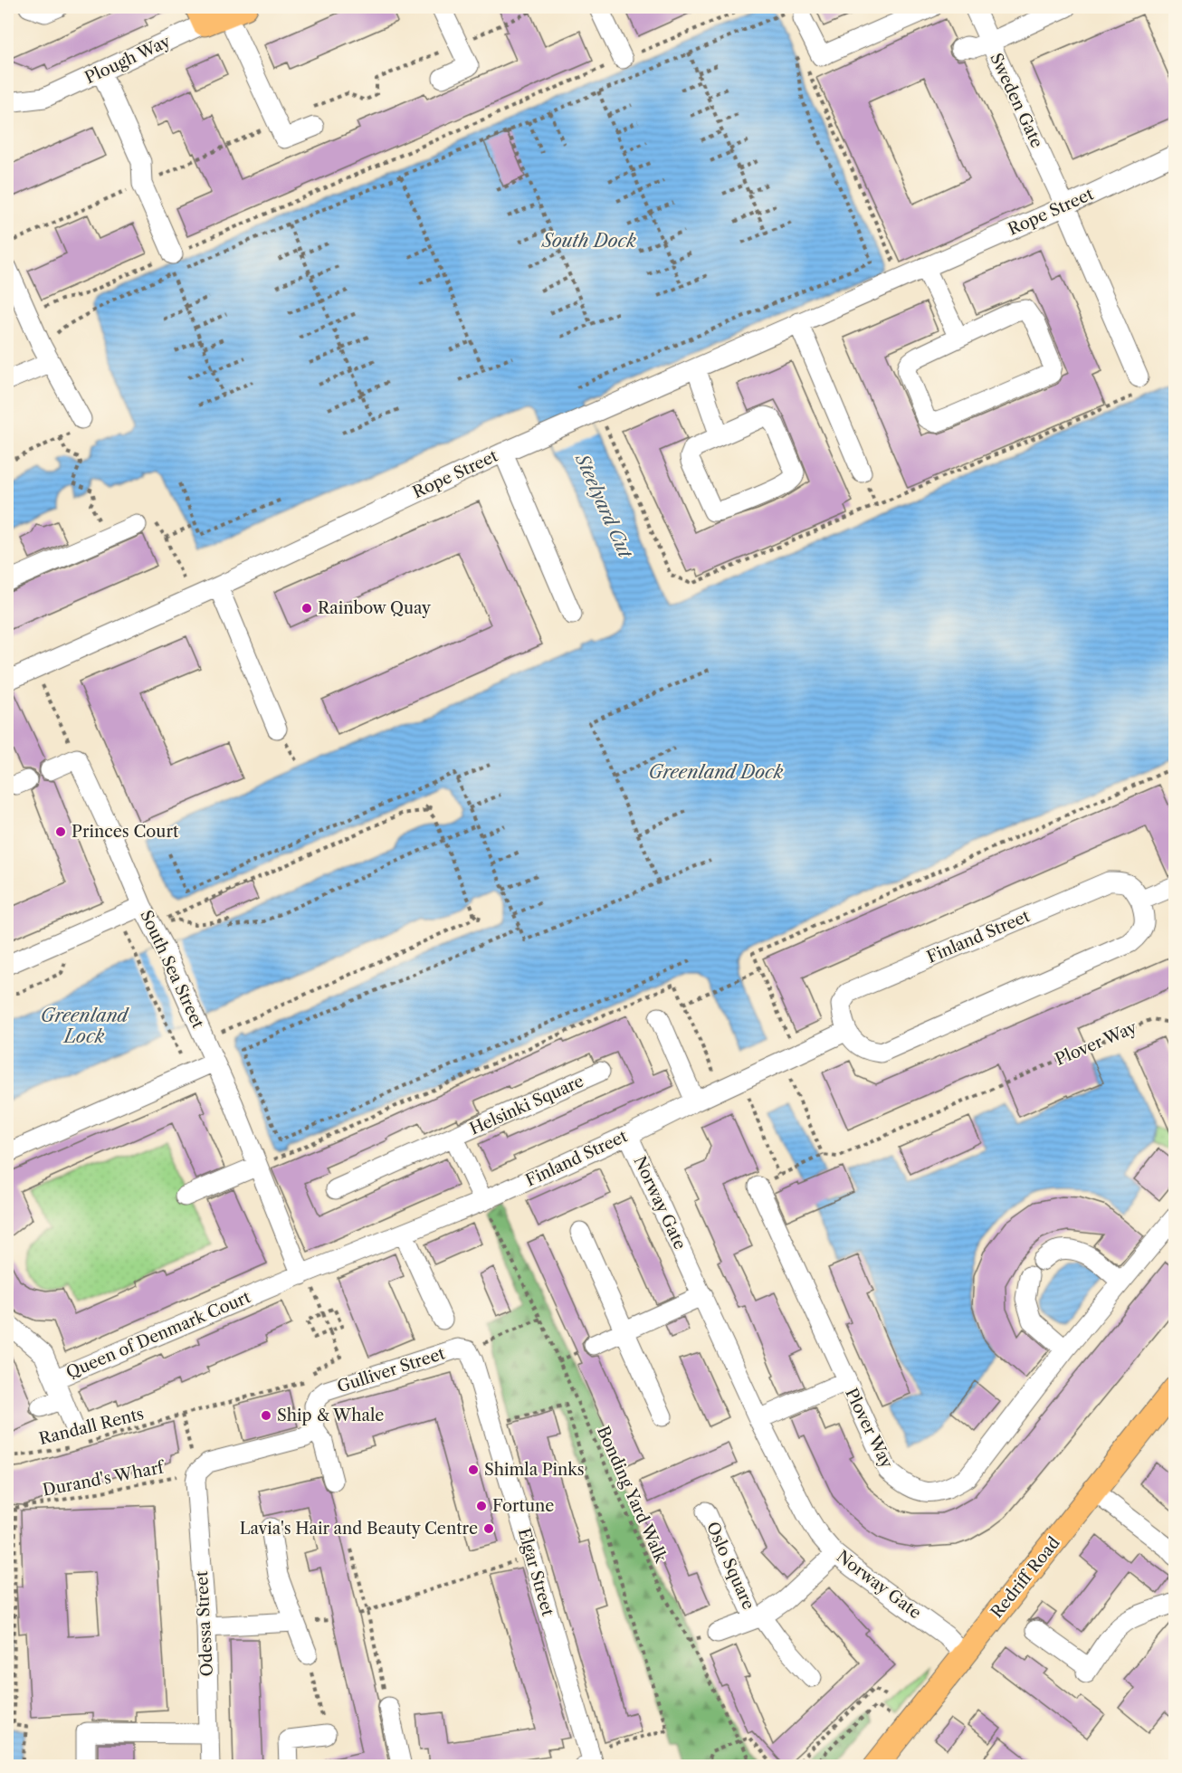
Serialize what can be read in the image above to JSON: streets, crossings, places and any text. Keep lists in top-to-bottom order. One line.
{"streets":{"main road":["Plough Way","Redriff Road"],"street":["Sweden Gate","Rope Street","Finland Street","South Sea Street","Plover Way","Helsinki Square","Norway Gate","Queen of Denmark Court","Gulliver Street","Oslo Square","Elgar Street","Odessa Street"],"path":["Randall Rents","Durand's Wharf","Bonding Yard Walk"]},"crossings":[["Sweden Gate","Rope Street"],["Finland Street","South Sea Street"],["Finland Street","Plover Way"],["Finland Street","Helsinki Square"],["Finland Street","Norway Gate"],["Finland Street","Queen of Denmark Court"],["Finland Street","Bonding Yard Walk"],["South Sea Street","Queen of Denmark Court"],["Helsinki Square","Bonding Yard Walk"],["Norway Gate","Oslo Square"],["Norway Gate","Redriff Road"],["Gulliver Street","Randall Rents"],["Gulliver Street","Elgar Street"],["Durand's Wharf","Odessa Street"]],"water":["South Dock","Steelyard Cut","Greenland Dock","Greenland Lock"],"places":["Rainbow Quay","Princes Court","Ship & Whale","Shimla Pinks","Fortune","Lavia's Hair and Beauty Centre"]}
